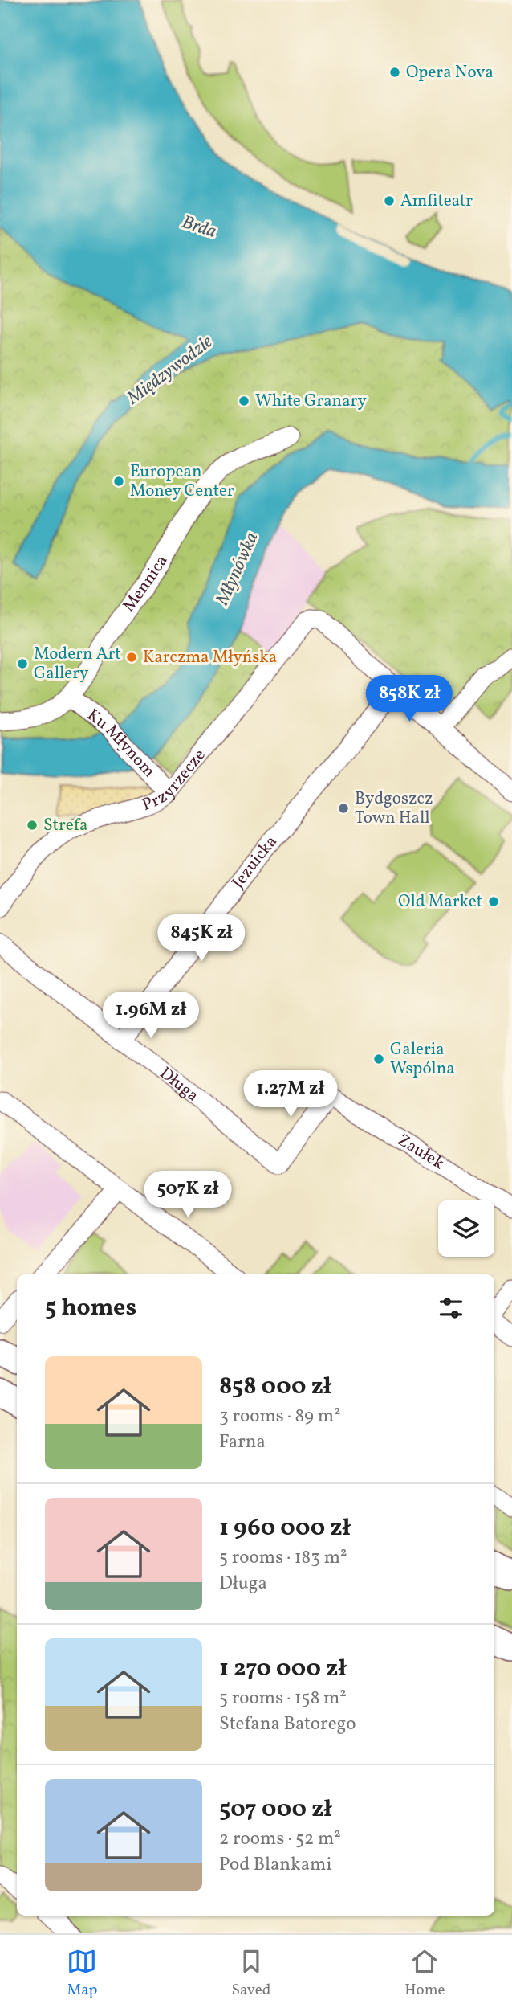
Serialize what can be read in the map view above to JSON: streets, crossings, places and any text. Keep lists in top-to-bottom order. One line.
{"streets":{"street":["Mennica","Ku Młynom","Przyrzecze","Jezuicka","Długa","Zaułek"]},"crossings":[["Mennica","Ku Młynom"],["Ku Młynom","Przyrzecze"],["Przyrzecze","Jezuicka"],["Jezuicka","Długa"],["Długa","Zaułek"]],"water":["Brda","Międzywodzie","Młynówka"],"places":["Opera Nova","Amfiteatr","White Granary","European Money Center","Karczma Młyńska","Modern Art Gallery","Bydgoszcz Town Hall","Strefa","Old Market","Galeria Wspólna"],"page":{"price":["858K zł","845K zł","1.96M zł","1.27M zł","507K zł"],"heading":"5 homes","list":[{"name":"858 000 zł","note":"3 rooms · 89 m² · Farna"},{"name":"1 960 000 zł","note":"5 rooms · 183 m² · Długa"},{"name":"1 270 000 zł","note":"5 rooms · 158 m² · Stefana Batorego"},{"name":"507 000 zł","note":"2 rooms · 52 m² · Pod Blankami"}],"tabs":["Map","Saved","Home"]}}
